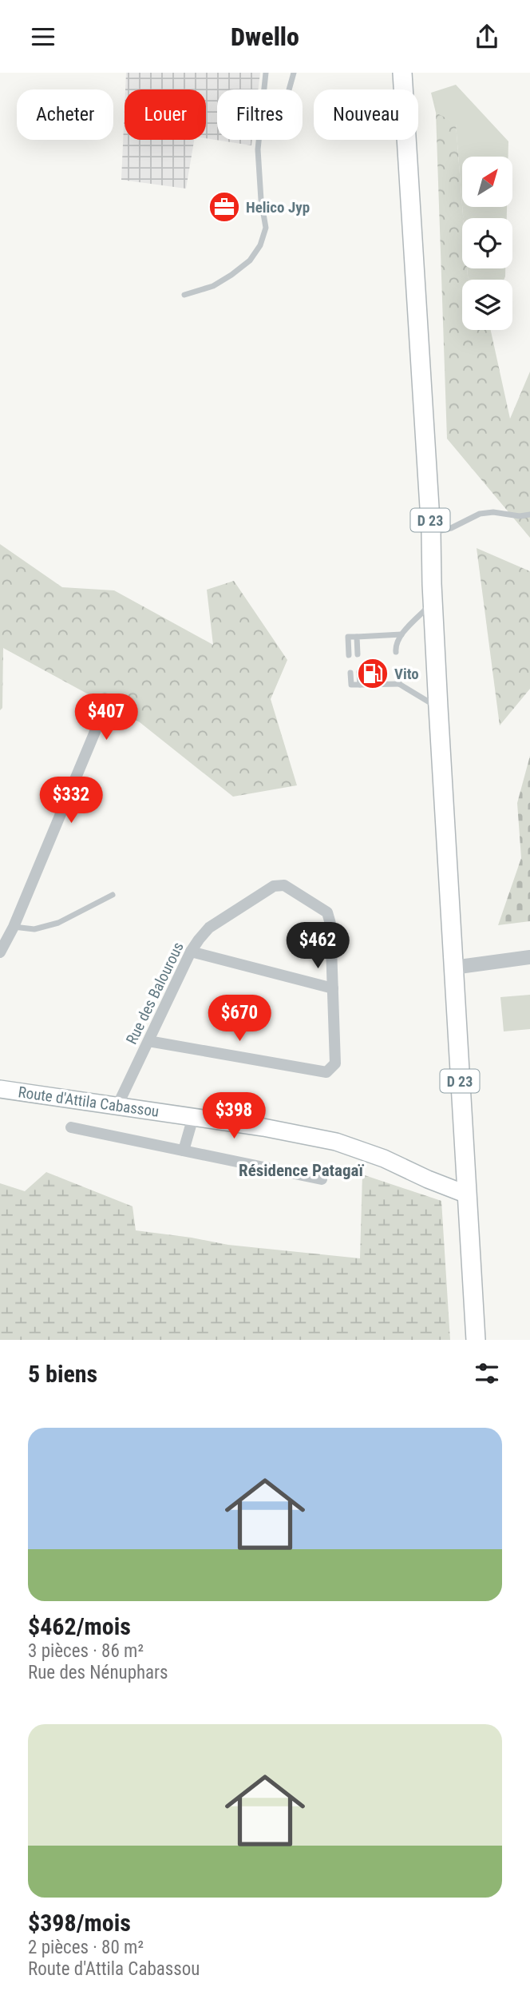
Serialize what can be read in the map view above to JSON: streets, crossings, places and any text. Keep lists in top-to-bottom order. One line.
{"streets":{"main road":["D 23","Route d'Attila Cabassou"],"street":["Rue des Balourous"]},"crossings":[["D 23","Route d'Attila Cabassou"],["Rue des Balourous","Route d'Attila Cabassou"]],"districts":["Résidence Patagaï"],"places":{"office":["Helico Jyp"],"fuel station":["Vito"]},"north":"top right","page":{"header":"Dwello","chip":["Acheter","Louer","Filtres","Nouveau"],"price":["$407","$332","$462","$670","$398"],"heading":"5 biens","list":[{"name":"$462/mois","note":"3 pièces · 86 m² · Rue des Nénuphars"},{"name":"$398/mois","note":"2 pièces · 80 m² · Route d'Attila Cabassou"}]}}
